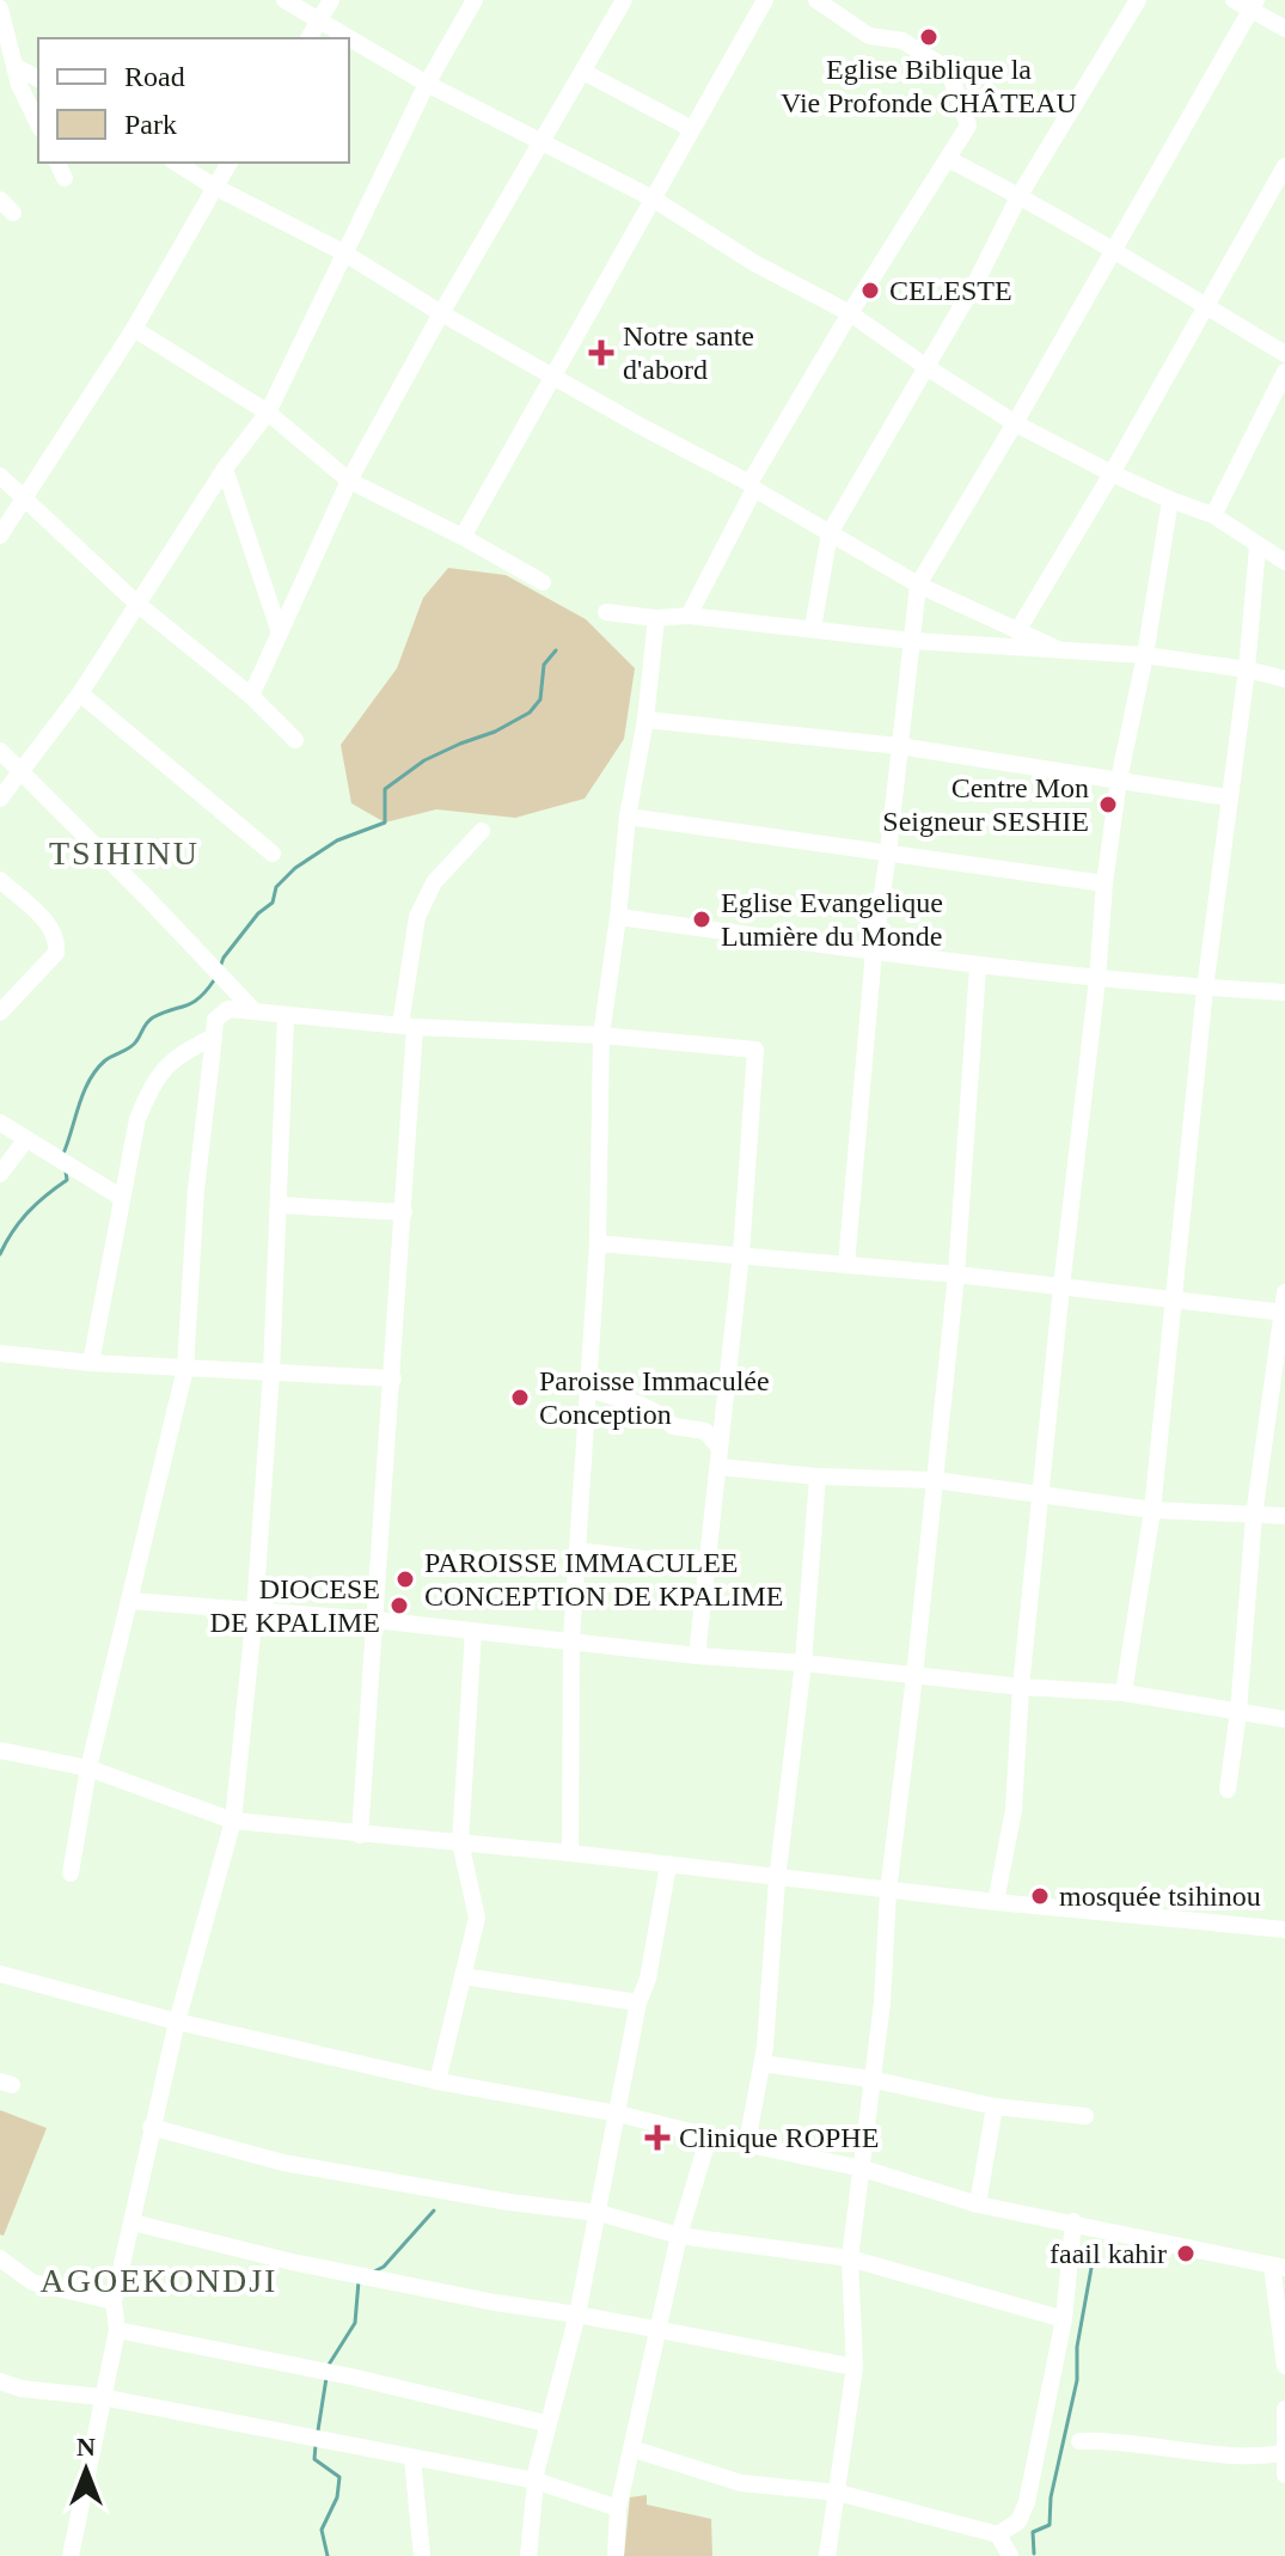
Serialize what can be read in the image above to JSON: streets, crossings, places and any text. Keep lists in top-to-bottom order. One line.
{"districts":["TSIHINU","AGOEKONDJI"],"places":{"other":["Eglise Biblique la Vie Profonde CHÂTEAU","CELESTE","Centre Mon Seigneur SESHIE","Eglise Evangelique Lumière du Monde","Paroisse Immaculée Conception","PAROISSE IMMACULEE CONCEPTION DE KPALIME","DIOCESE DE KPALIME","mosquée tsihinou","faail kahir"],"health":["Notre sante d'abord","Clinique ROPHE"]},"legend":["Road","Park"],"north":"top"}
